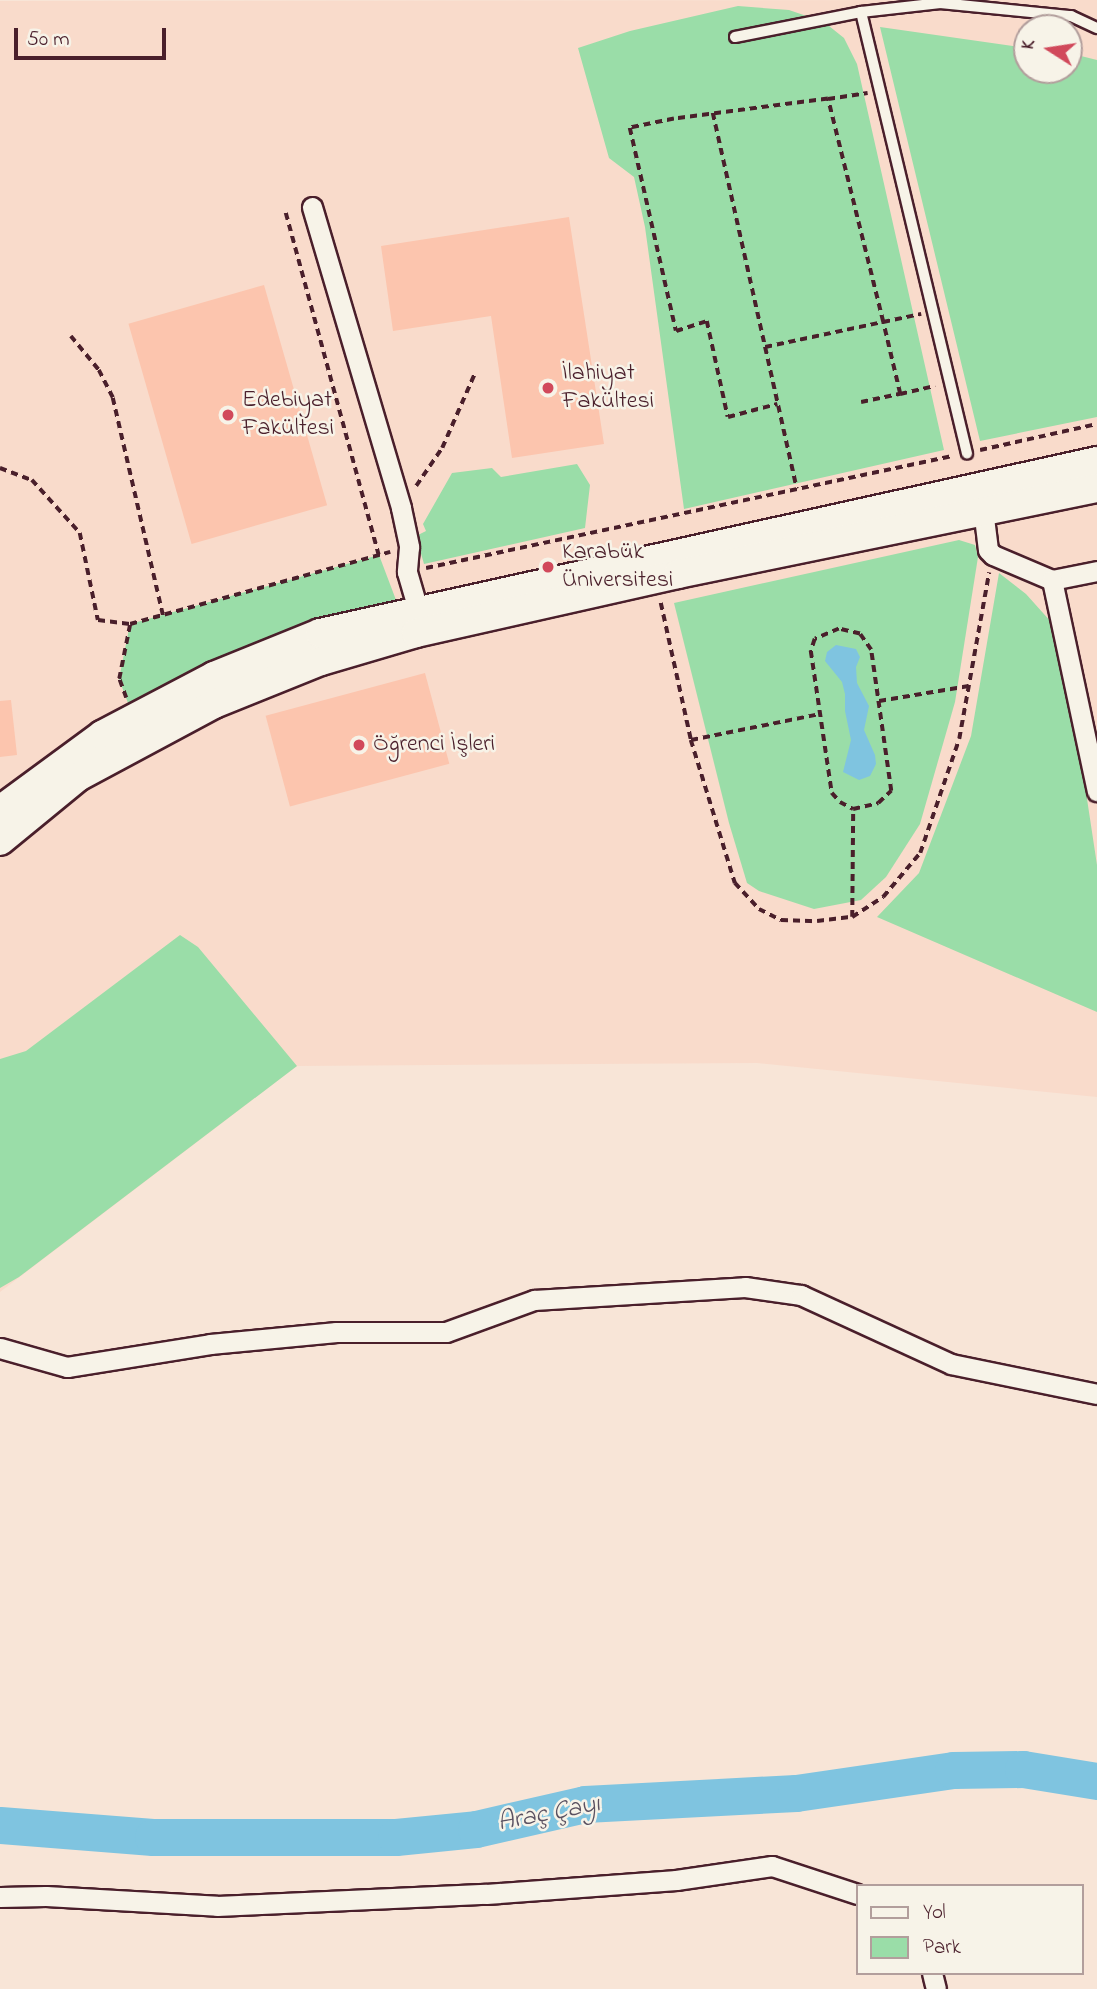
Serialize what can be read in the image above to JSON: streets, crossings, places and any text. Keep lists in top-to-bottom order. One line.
{"water":["Araç Çayı"],"places":["İlahiyat Fakültesi","Edebiyat Fakültesi","Karabük Üniversitesi","Öğrenci İşleri"],"legend":["Yol","Park"],"scale_bar":"50 m","north":"left"}
